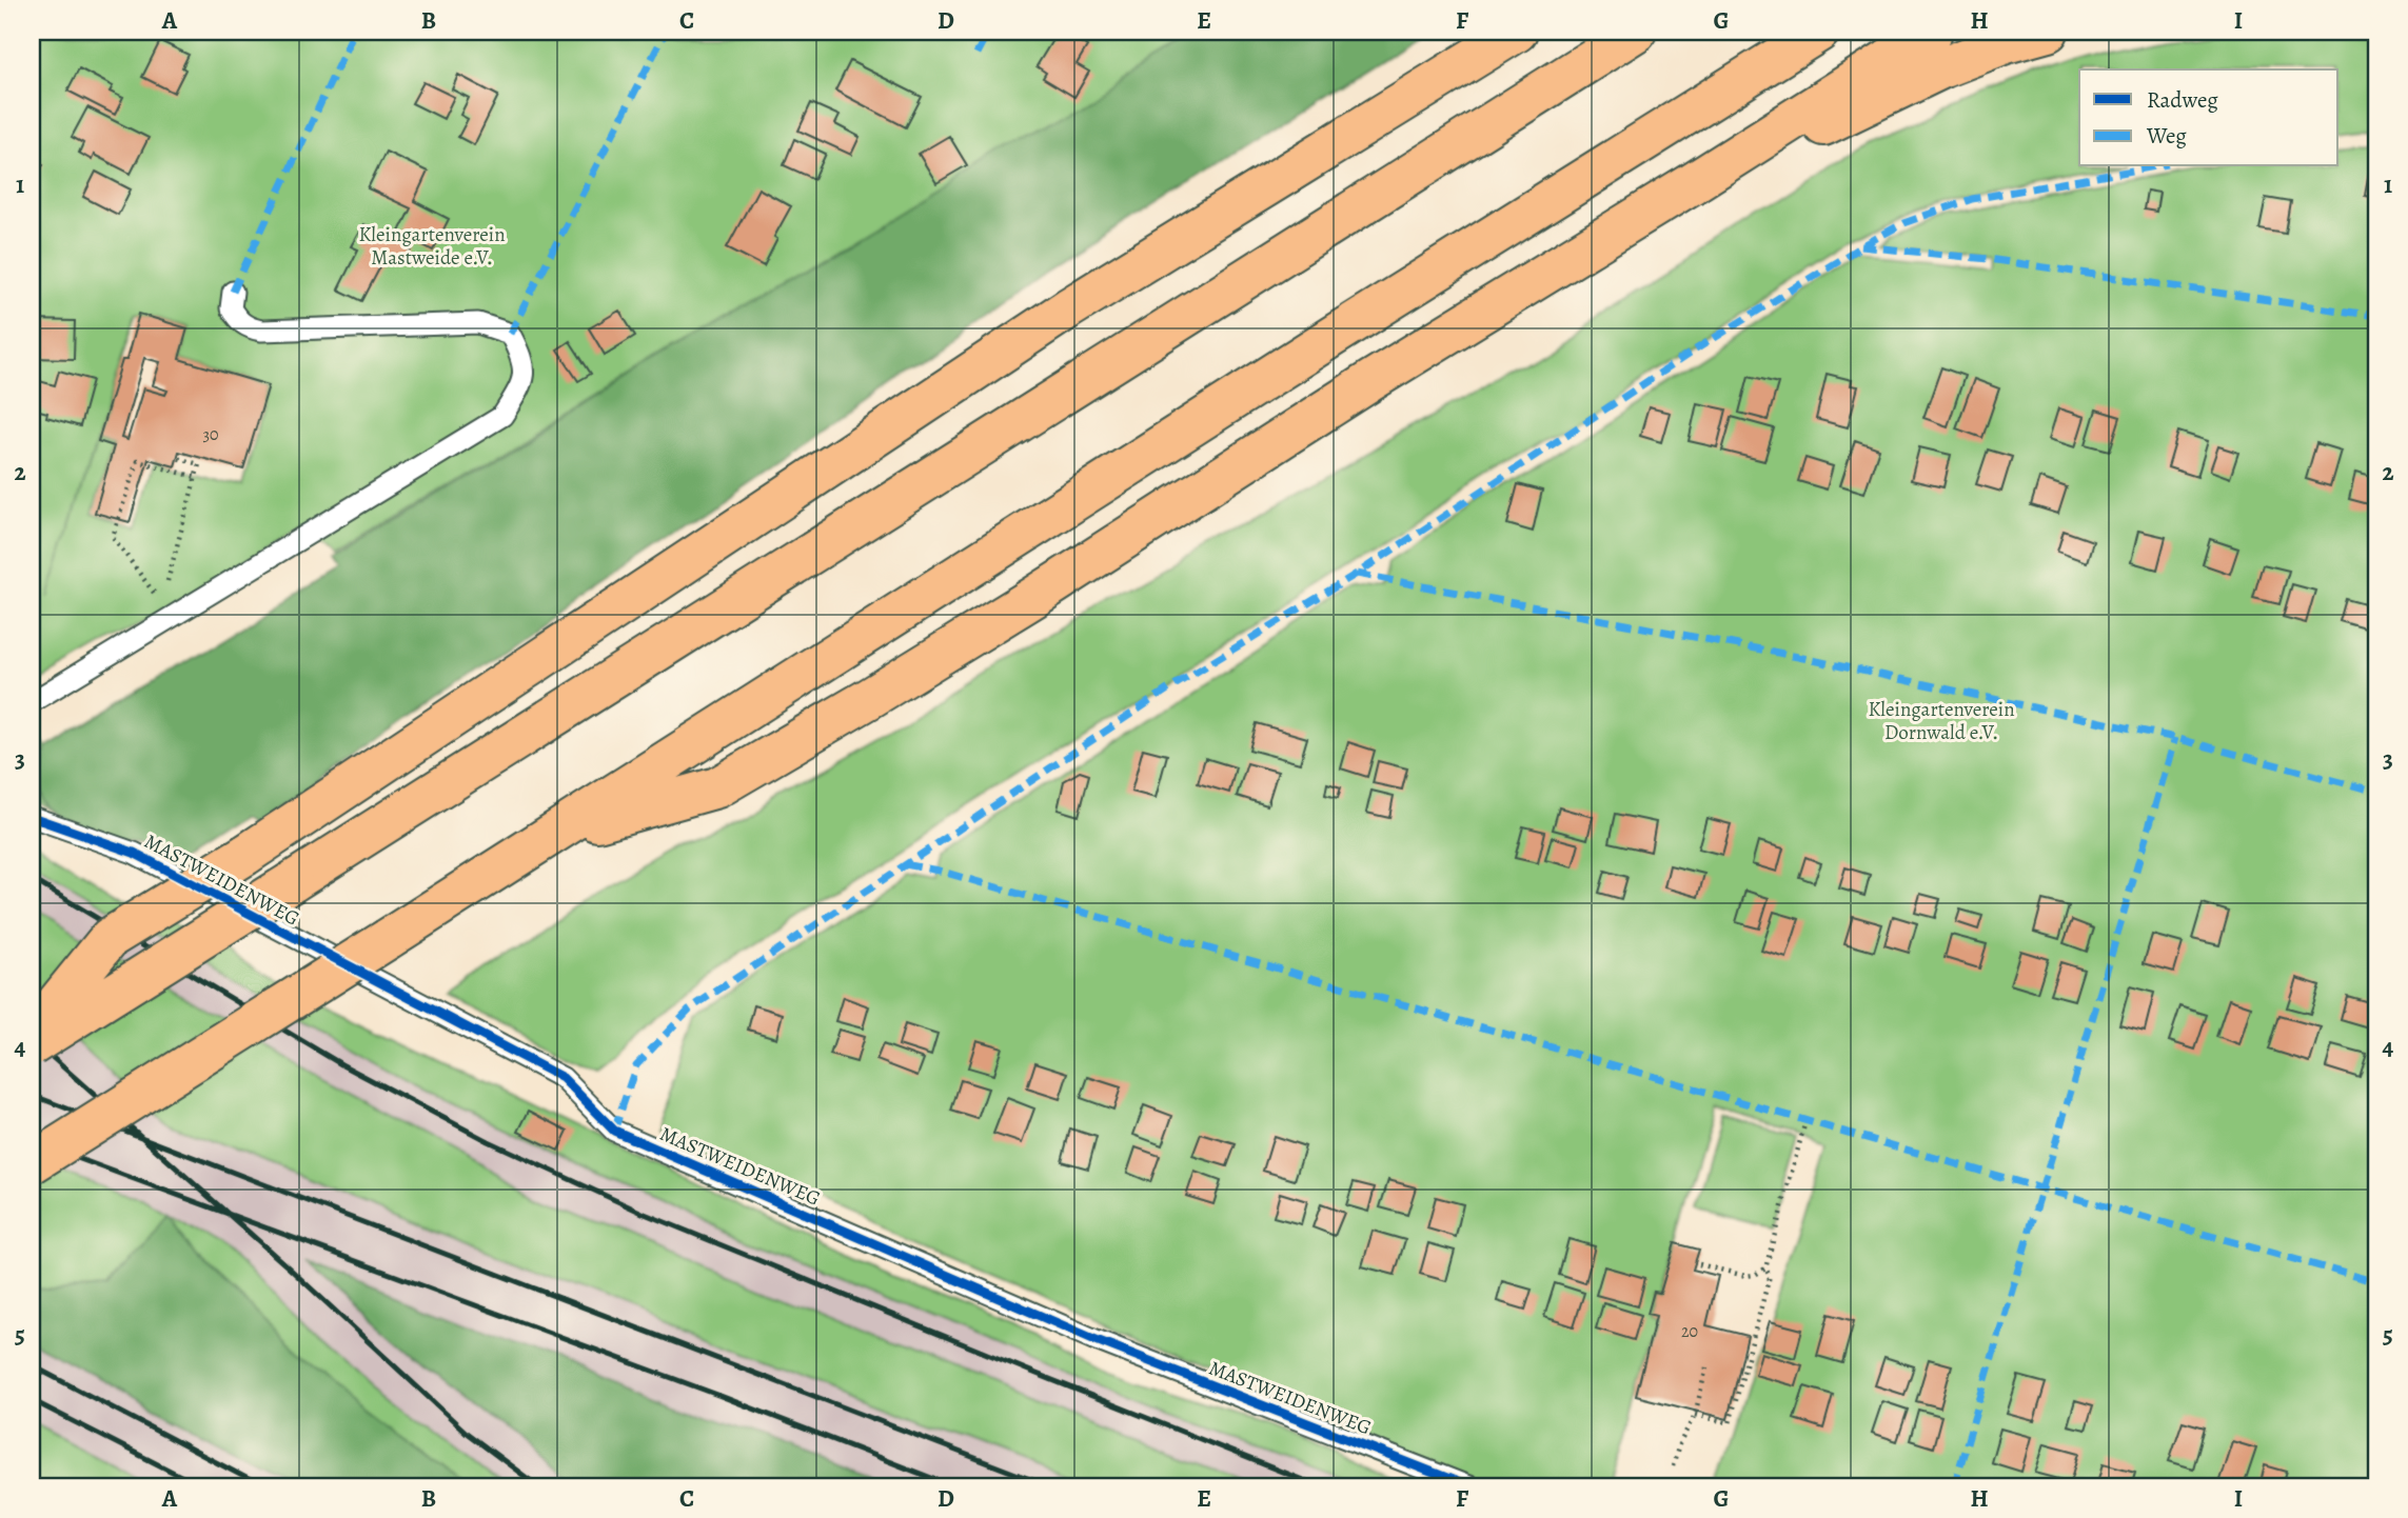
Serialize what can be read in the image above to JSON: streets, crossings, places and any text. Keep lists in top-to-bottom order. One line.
{"streets":{"lane":["MASTWEIDENWEG"]},"parks":["Kleingartenverein Mastweide e.V.","Kleingartenverein Dornwald e.V."],"house_numbers":["30","20"],"legend":["Radweg","Weg"],"grid":{"columns":["A","B","C","D","E","F","G","H","I"],"rows":["1","2","3","4","5"]}}
